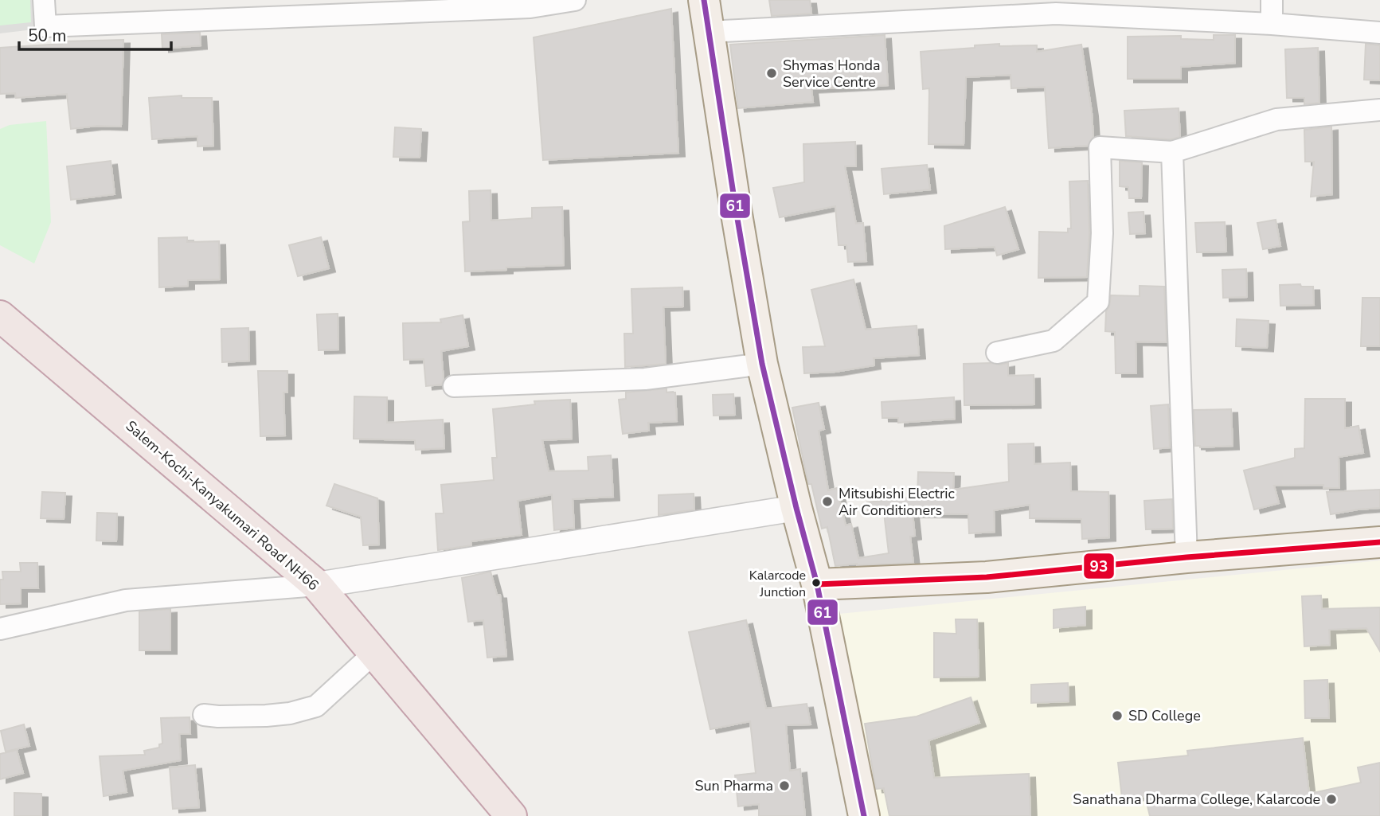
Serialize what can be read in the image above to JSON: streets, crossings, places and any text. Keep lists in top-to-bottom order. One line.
{"streets":{"highway":["Salem-Kochi-Kanyakumari Road NH66"]},"places":["Shymas Honda Service Centre","Mitsubishi Electric Air Conditioners","Kalarcode Junction","SD College","Sun Pharma","Sanathana Dharma College, Kalarcode"],"lines":["transit line 61","transit line 93"],"scale_bar":"50 m"}
